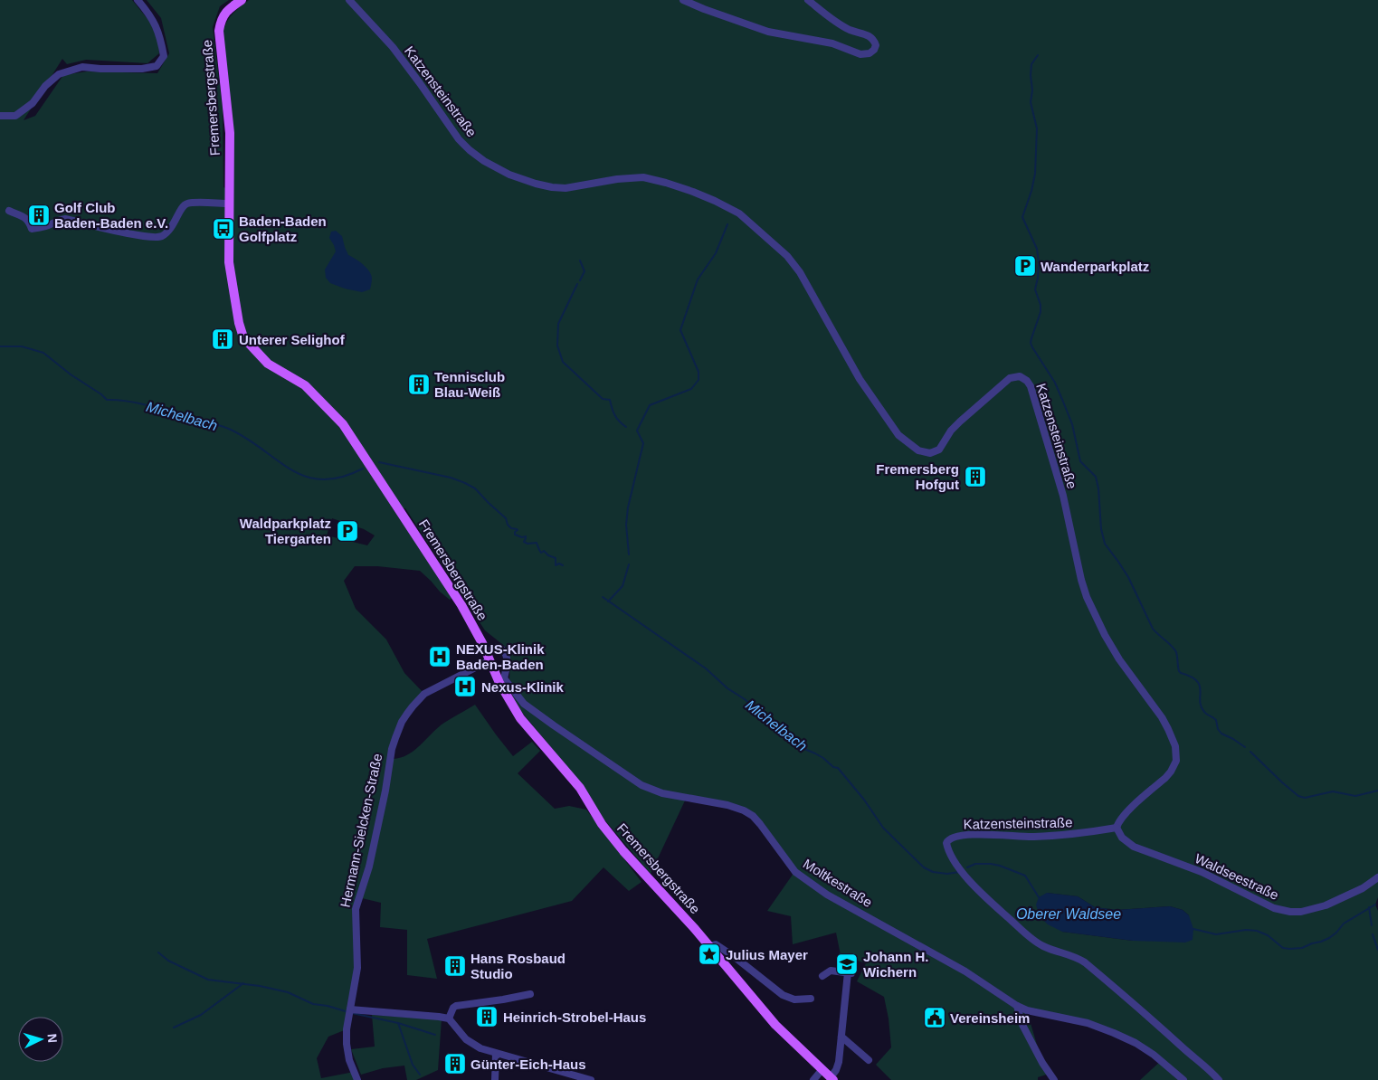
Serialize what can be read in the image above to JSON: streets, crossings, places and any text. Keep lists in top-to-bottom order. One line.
{"streets":{"main road":["Fremersbergstraße"],"street":["Katzensteinstraße","Hermann-Sielcken-Straße","Waldseestraße","Moltkestraße"]},"crossings":[["Katzensteinstraße","Waldseestraße"],["Fremersbergstraße","Hermann-Sielcken-Straße"],["Fremersbergstraße","Moltkestraße"]],"water":["Michelbach","Oberer Waldsee"],"places":{"building":["Golf Club Baden-Baden e.V.","Unterer Selighof","Tennisclub Blau-Weiß","Fremersberg Hofgut","Hans Rosbaud Studio","Heinrich-Strobel-Haus","Günter-Eich-Haus"],"bus stop":["Baden-Baden Golfplatz"],"parking":["Wanderparkplatz","Waldparkplatz Tiergarten"],"hospital":["NEXUS-Klinik Baden-Baden","Nexus-Klinik"],"place":["Julius Mayer"],"school or university":["Johann H. Wichern"],"public building":["Vereinsheim"]},"north":"right"}
